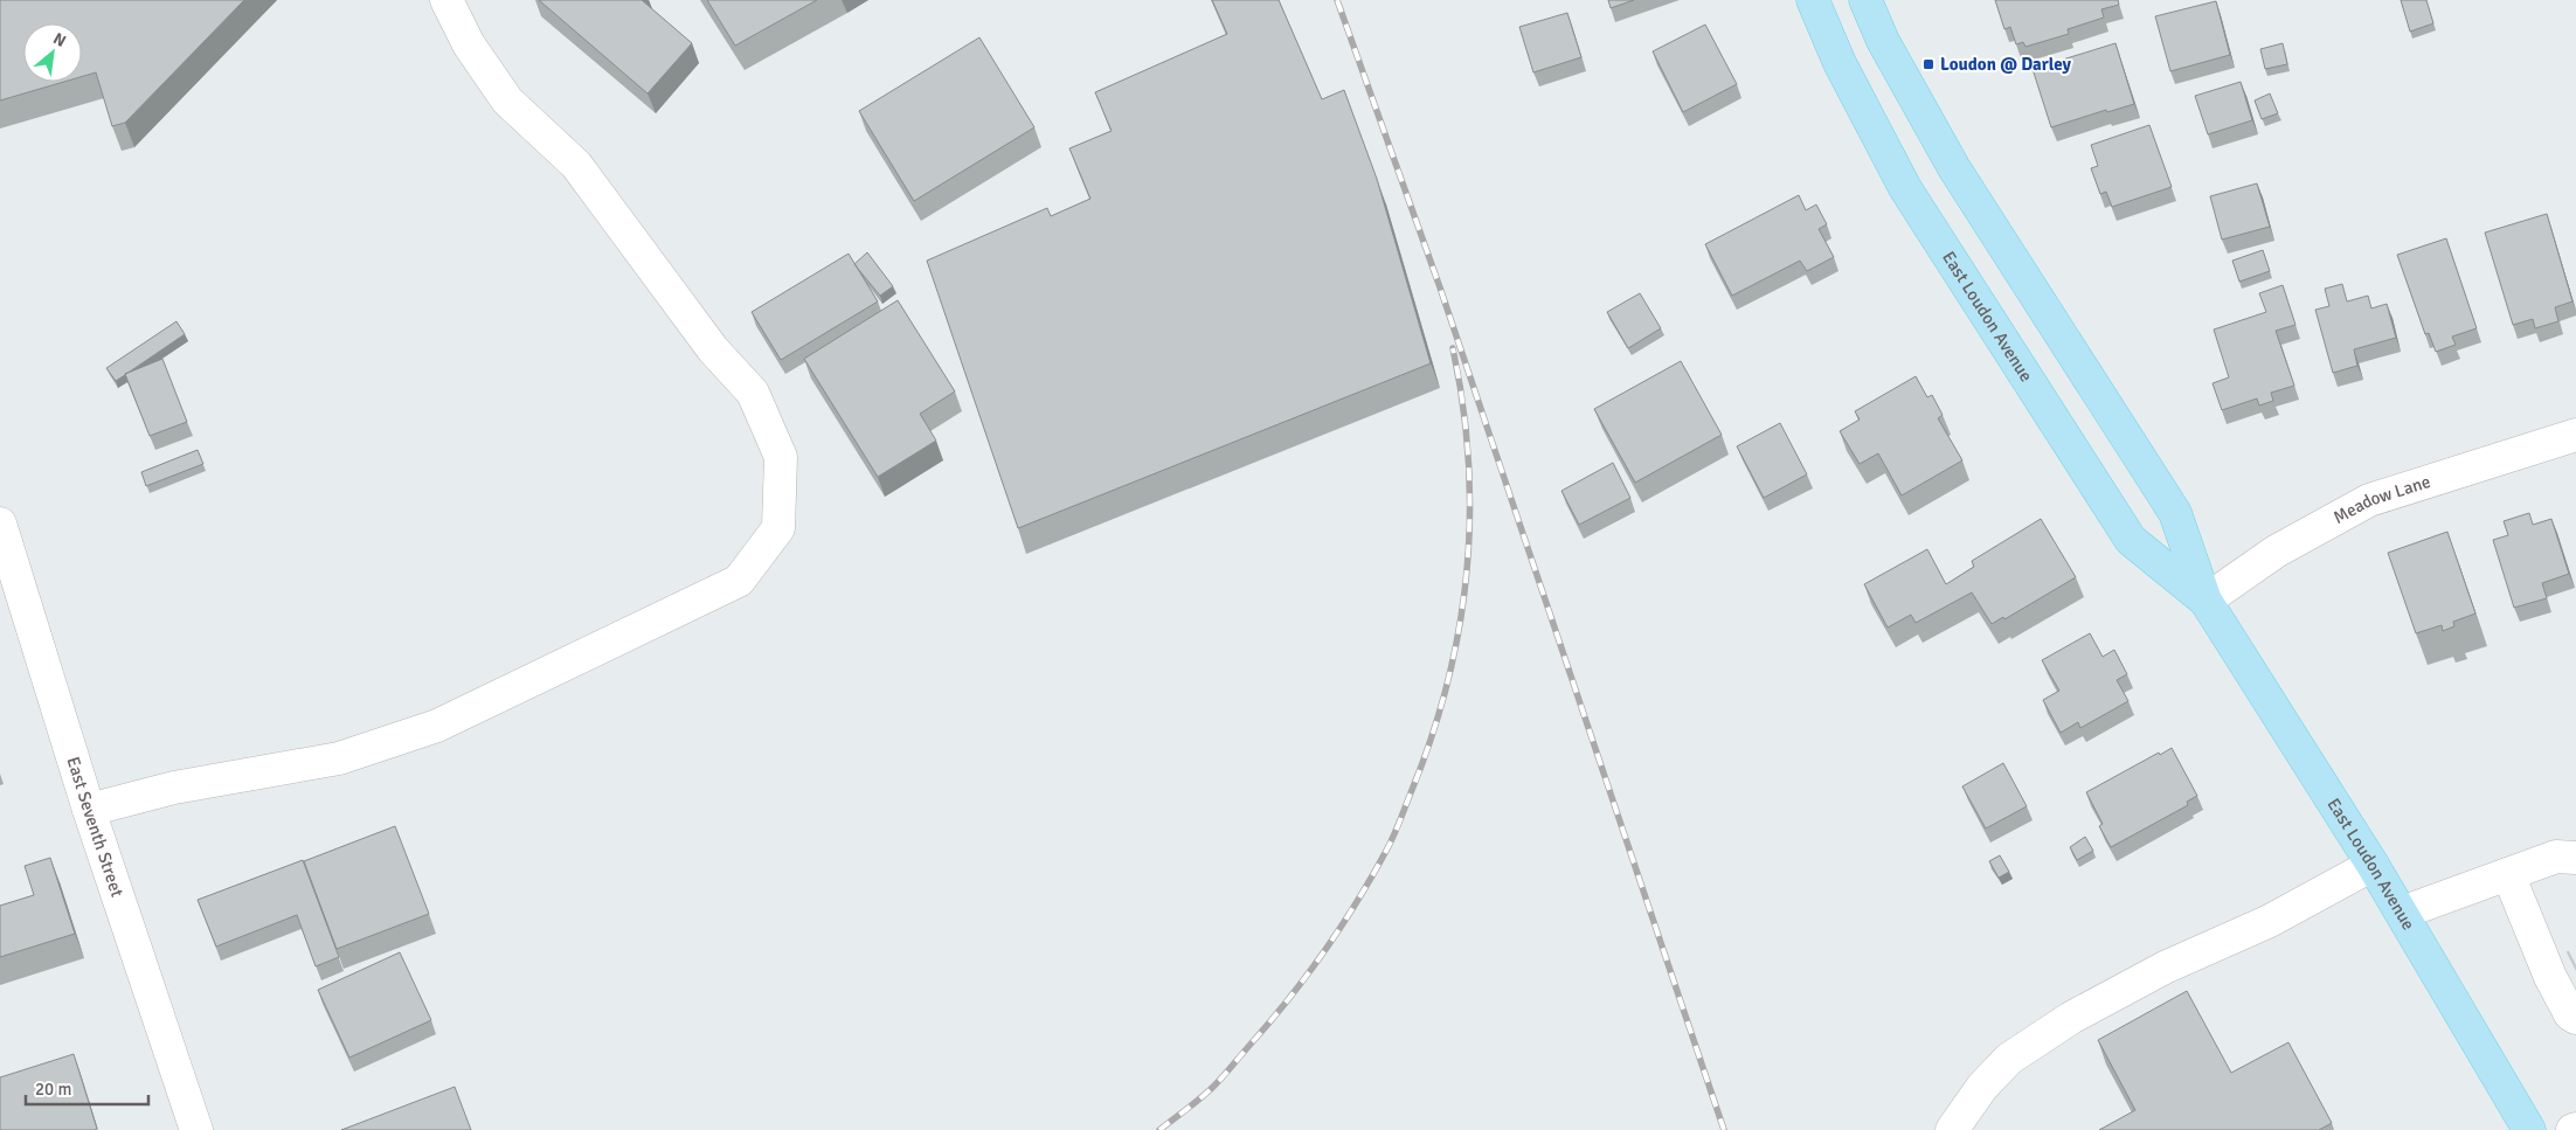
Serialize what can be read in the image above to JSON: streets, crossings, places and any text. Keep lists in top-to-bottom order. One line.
{"streets":{"main road":["East Loudon Avenue"],"street":["Meadow Lane","East Seventh Street"]},"crossings":[["East Loudon Avenue","Meadow Lane"]],"places":{"transit":["Loudon @ Darley"]},"scale_bar":"20 m","north":"top right"}
